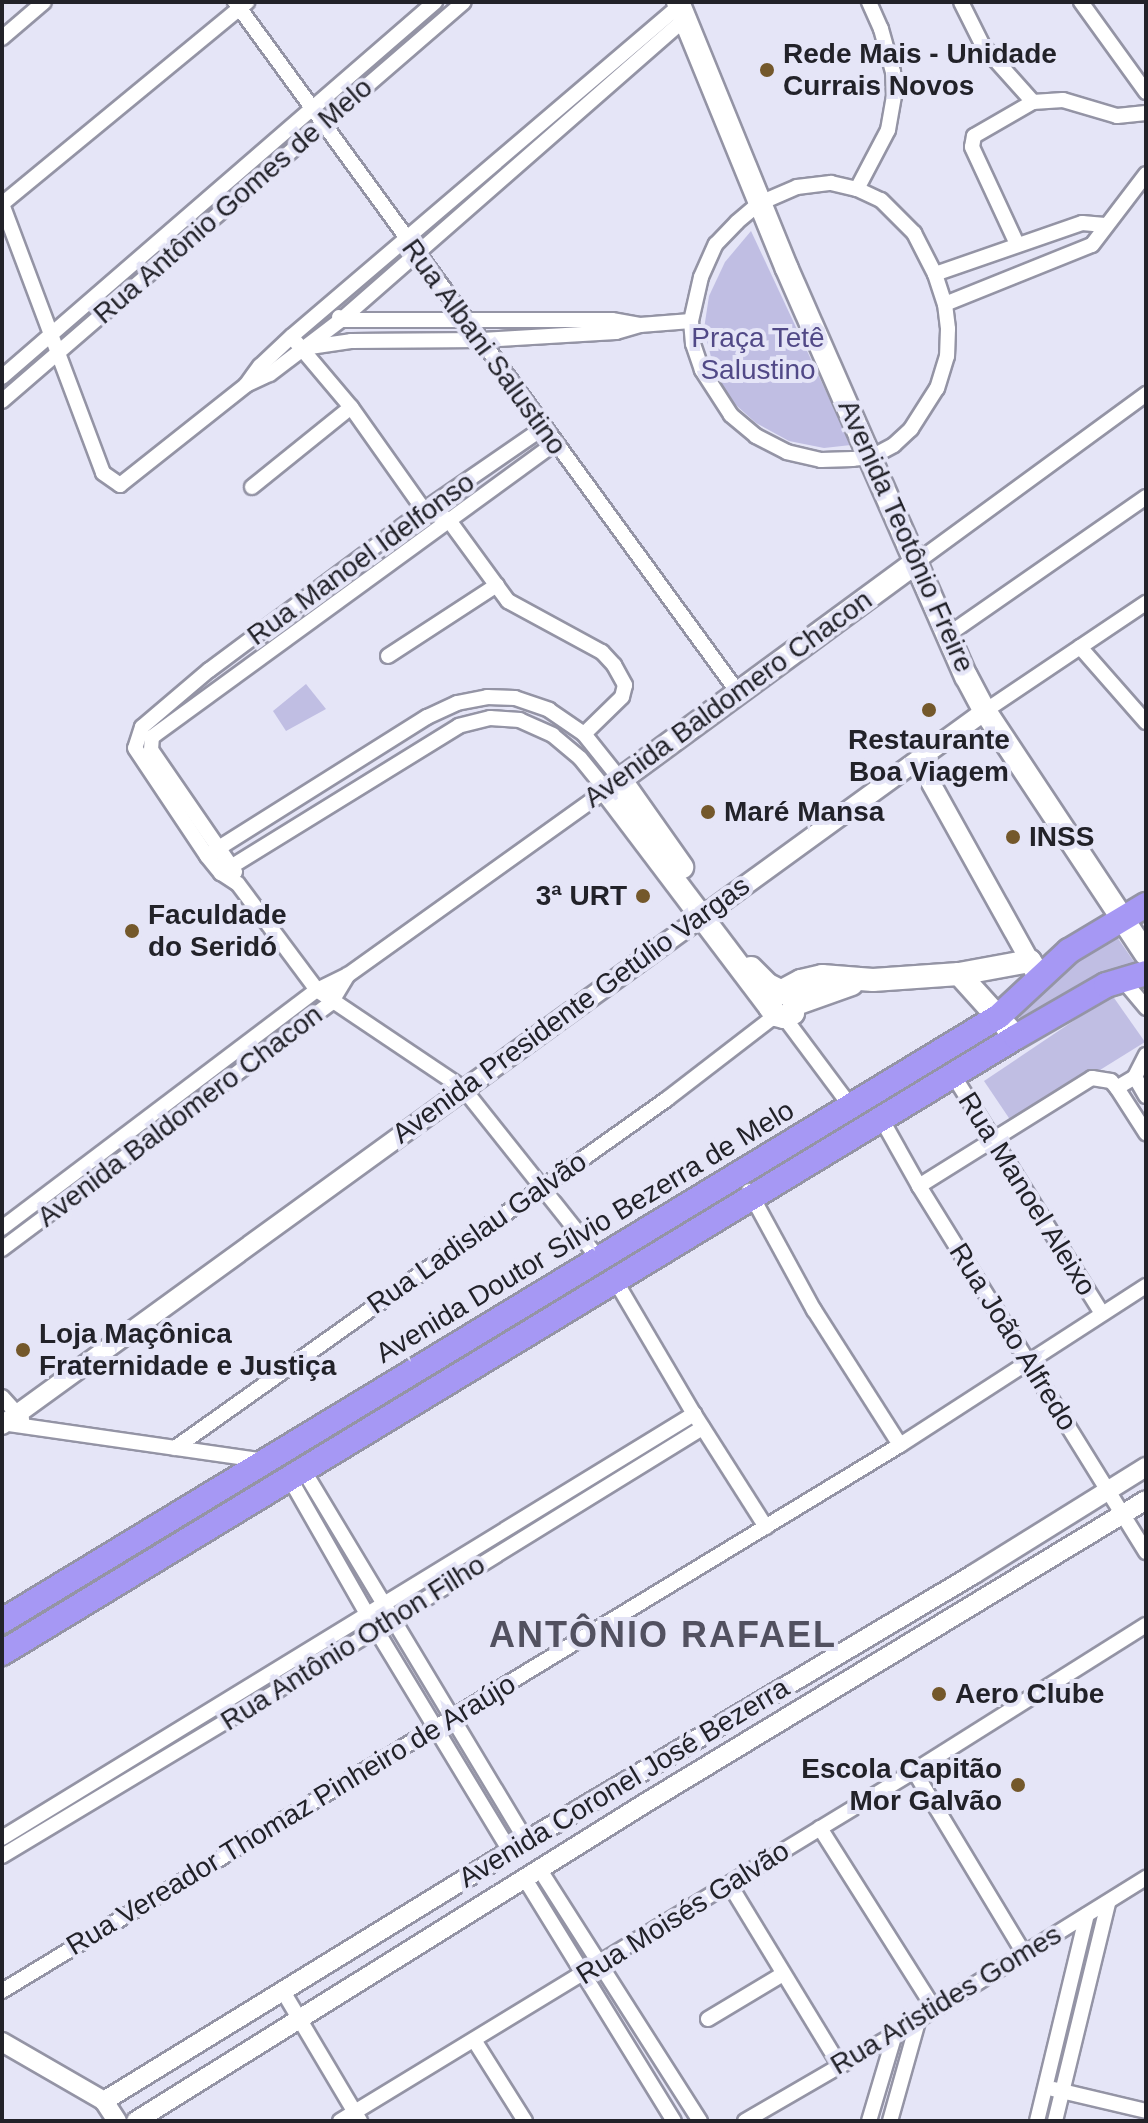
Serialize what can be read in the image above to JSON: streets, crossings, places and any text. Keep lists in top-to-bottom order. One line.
{"streets":{"highway":["Avenida Doutor Sílvio Bezerra de Melo"],"main road":["Avenida Teotônio Freire","Avenida Baldomero Chacon"],"street":["Rua Antônio Gomes de Melo","Rua Albani Salustino","Rua Manoel Idelfonso","Avenida Presidente Getúlio Vargas","Rua Manoel Aleixo","Rua Ladislau Galvão","Rua João Alfredo","Rua Antônio Othon Filho","Avenida Coronel José Bezerra","Rua Vereador Thomaz Pinheiro de Araújo","Rua Moisés Galvão","Rua Aristides Gomes"]},"crossings":[["Rua Antônio Gomes de Melo","Rua Albani Salustino"],["Rua Albani Salustino","Rua Manoel Idelfonso"],["Rua Albani Salustino","Avenida Baldomero Chacon"],["Avenida Teotônio Freire","Avenida Baldomero Chacon"],["Avenida Teotônio Freire","Avenida Presidente Getúlio Vargas"],["Avenida Teotônio Freire","Avenida Doutor Sílvio Bezerra de Melo"],["Rua Manoel Aleixo","Avenida Doutor Sílvio Bezerra de Melo"],["Rua Manoel Aleixo","Rua Vereador Thomaz Pinheiro de Araújo"],["Avenida Doutor Sílvio Bezerra de Melo","Rua João Alfredo"],["Rua João Alfredo","Avenida Coronel José Bezerra"],["Rua João Alfredo","Rua Vereador Thomaz Pinheiro de Araújo"]],"districts":["ANTÔNIO RAFAEL"],"parks":["Praça Tetê Salustino"],"places":["Rede Mais - Unidade Currais Novos","Restaurante Boa Viagem","Maré Mansa","INSS","3ª URT","Faculdade do Seridó","Loja Maçônica Fraternidade e Justiça","Aero Clube","Escola Capitão Mor Galvão"]}
